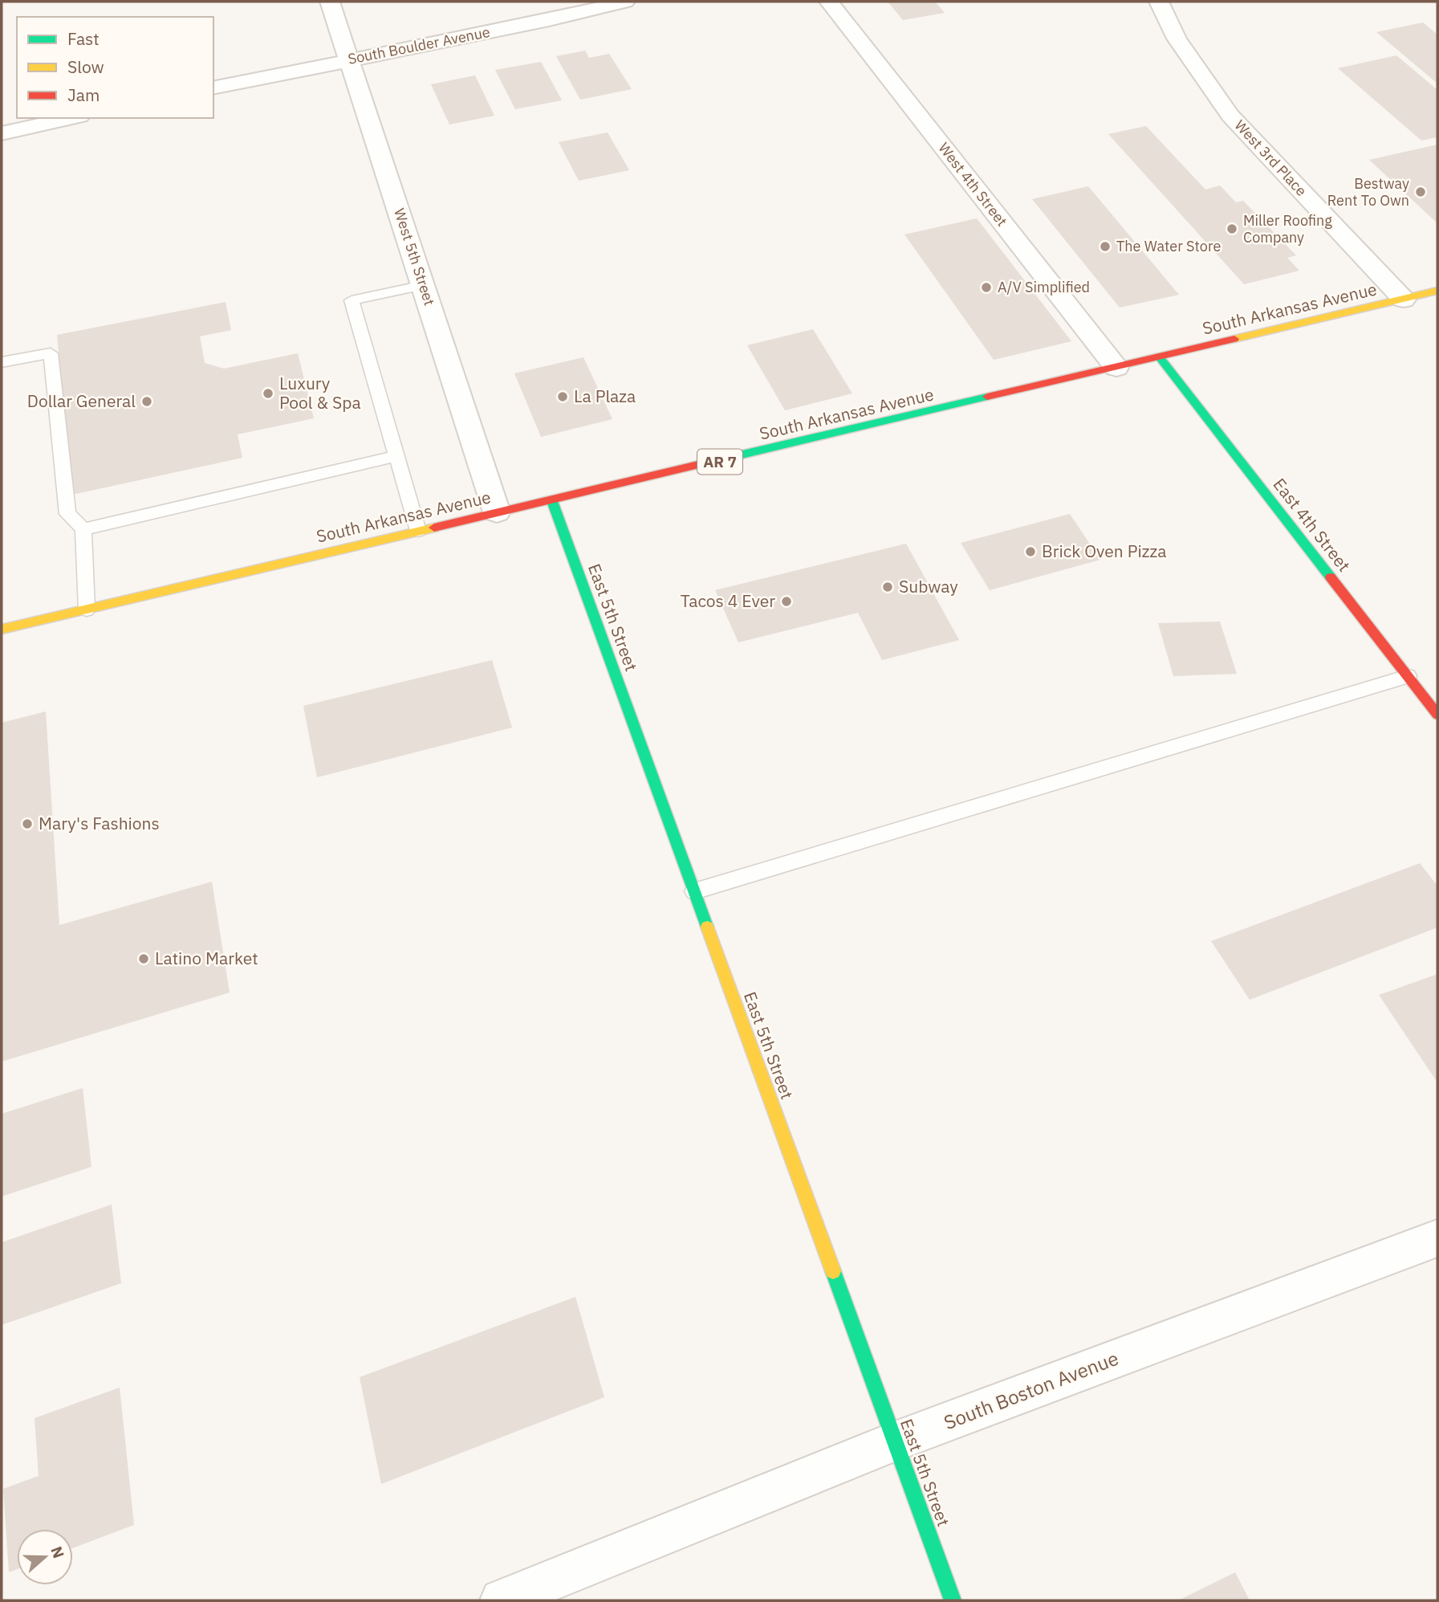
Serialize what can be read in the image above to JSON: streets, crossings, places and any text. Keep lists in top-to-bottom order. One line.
{"streets":{"main road":["South Arkansas Avenue","AR 7","East 4th Street","East 5th Street"],"street":["South Boulder Avenue","West 3rd Place","West 4th Street","West 5th Street","South Boston Avenue"]},"crossings":[["South Boulder Avenue","West 5th Street"],["West 3rd Place","South Arkansas Avenue"],["West 4th Street","South Arkansas Avenue"],["West 5th Street","South Arkansas Avenue"],["South Arkansas Avenue","East 4th Street"],["South Arkansas Avenue","East 5th Street"],["East 5th Street","South Boston Avenue"]],"places":["Bestway Rent To Own","Miller Roofing Company","The Water Store","A/V Simplified","Luxury Pool & Spa","La Plaza","Dollar General","Brick Oven Pizza","Subway","Tacos 4 Ever","Mary's Fashions","Latino Market"],"legend":["Fast","Slow","Jam"],"north":"right"}
